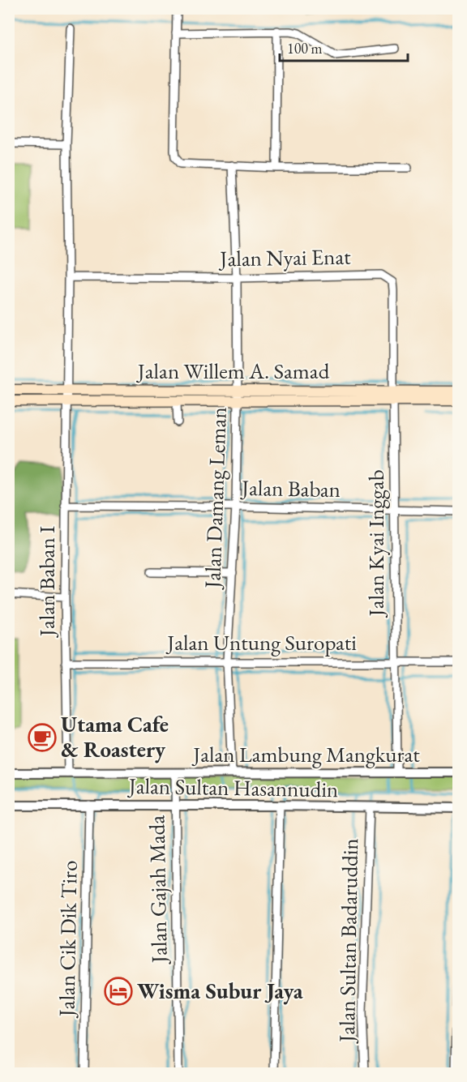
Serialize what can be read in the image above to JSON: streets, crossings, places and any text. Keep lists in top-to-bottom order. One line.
{"streets":{"main road":["Jalan Willem A. Samad"],"street":["Jalan Nyai Enat","Jalan Baban","Jalan Damang Leman","Jalan Kyai Inggab","Jalan Baban I","Jalan Untung Suropati","Jalan Lambung Mangkurat","Jalan Sultan Hasannudin","Jalan Gajah Mada","Jalan Cik Dik Tiro","Jalan Sultan Badaruddin"]},"crossings":[["Jalan Nyai Enat","Jalan Willem A. Samad"],["Jalan Nyai Enat","Jalan Damang Leman"],["Jalan Nyai Enat","Jalan Kyai Inggab"],["Jalan Willem A. Samad","Jalan Damang Leman"],["Jalan Willem A. Samad","Jalan Kyai Inggab"],["Jalan Willem A. Samad","Jalan Baban I"],["Jalan Baban","Jalan Damang Leman"],["Jalan Baban","Jalan Kyai Inggab"],["Jalan Baban","Jalan Baban I"],["Jalan Damang Leman","Jalan Untung Suropati"],["Jalan Damang Leman","Jalan Lambung Mangkurat"],["Jalan Kyai Inggab","Jalan Untung Suropati"],["Jalan Kyai Inggab","Jalan Lambung Mangkurat"],["Jalan Baban I","Jalan Untung Suropati"],["Jalan Baban I","Jalan Lambung Mangkurat"],["Jalan Lambung Mangkurat","Jalan Gajah Mada"],["Jalan Sultan Hasannudin","Jalan Gajah Mada"],["Jalan Sultan Hasannudin","Jalan Cik Dik Tiro"],["Jalan Sultan Hasannudin","Jalan Sultan Badaruddin"]],"places":{"cafe":["Utama Cafe & Roastery"],"hotel":["Wisma Subur Jaya"]},"scale_bar":"100 m"}
